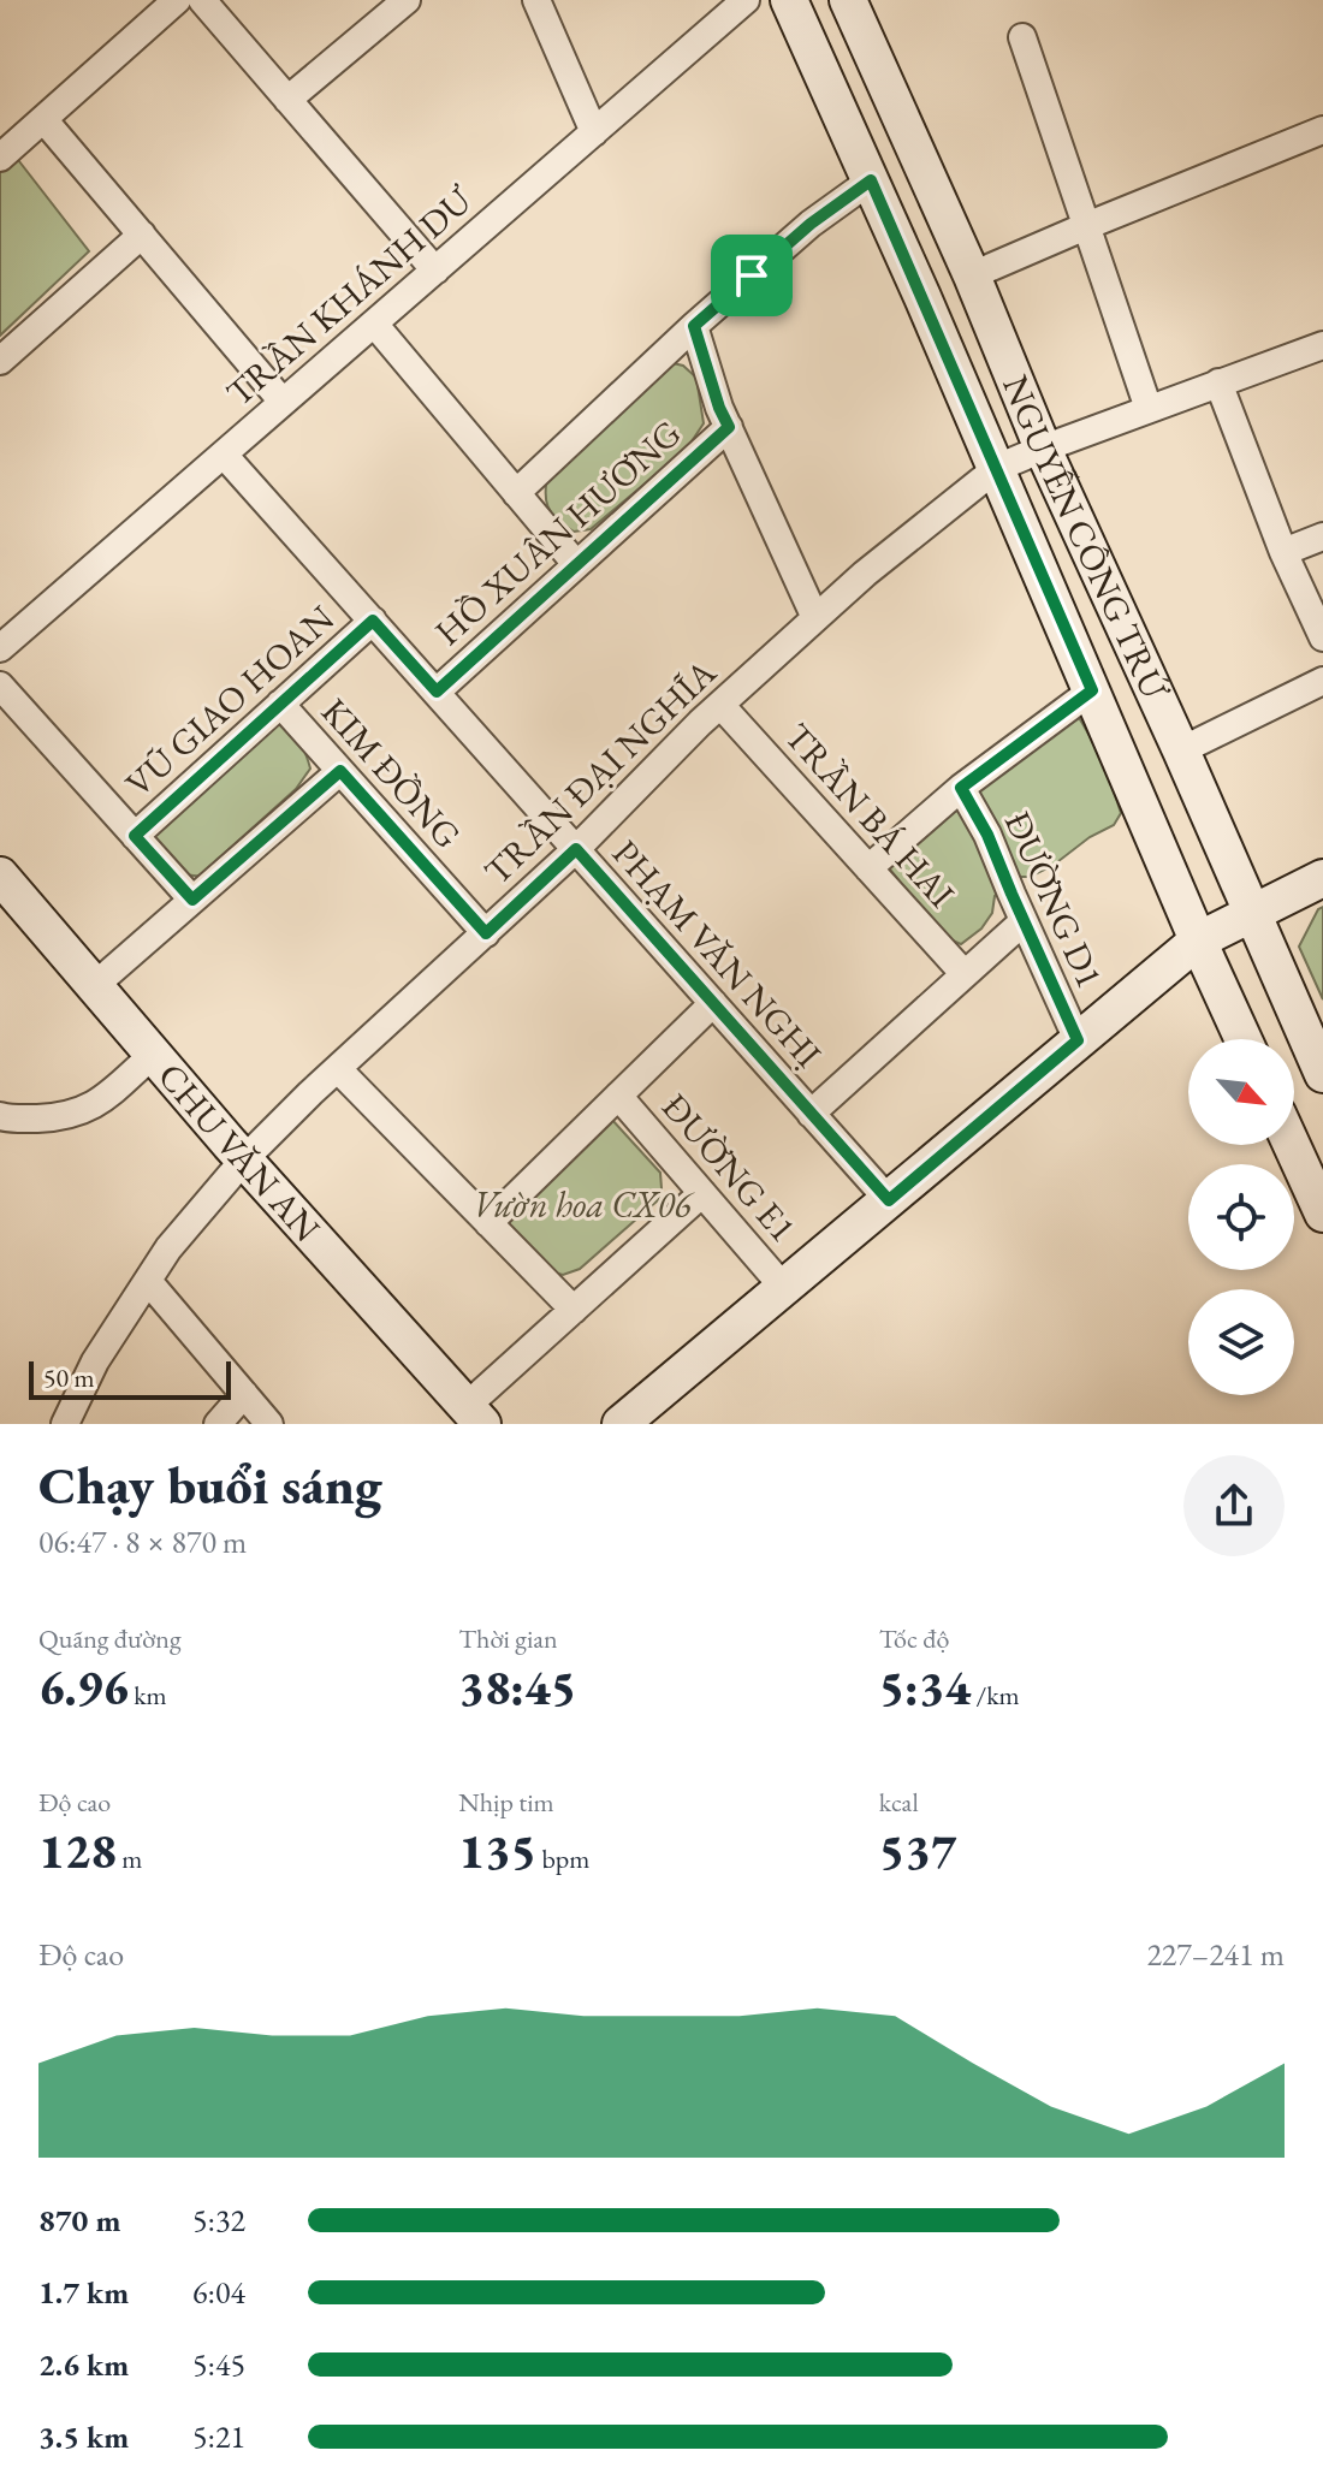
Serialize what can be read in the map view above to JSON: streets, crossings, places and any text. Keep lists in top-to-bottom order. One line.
{"streets":{"street":["TRẦN KHÁNH DƯ","HỒ XUÂN HƯƠNG","NGUYỄN CÔNG TRỨ","VŨ GIAO HOAN","TRẦN ĐẠI NGHĨA","KIM ĐỒNG","TRẦN BÁ HAI","ĐƯỜNG D1","PHẠM VĂN NGHỊ","CHU VĂN AN","ĐƯỜNG E1"]},"crossings":[["TRẦN KHÁNH DƯ","PHẠM VĂN NGHỊ"],["HỒ XUÂN HƯƠNG","PHẠM VĂN NGHỊ"],["NGUYỄN CÔNG TRỨ","TRẦN ĐẠI NGHĨA"],["VŨ GIAO HOAN","KIM ĐỒNG"],["VŨ GIAO HOAN","PHẠM VĂN NGHỊ"],["TRẦN ĐẠI NGHĨA","KIM ĐỒNG"],["TRẦN ĐẠI NGHĨA","TRẦN BÁ HAI"],["TRẦN ĐẠI NGHĨA","PHẠM VĂN NGHỊ"],["TRẦN ĐẠI NGHĨA","CHU VĂN AN"]],"parks":["Vườn hoa CX06"],"scale_bar":"50 m","north":"bottom right","page":{"scale":"50 m","heading":["Chạy buổi sáng","06:47 · 8 × 870 m"],"stats":[["Quãng đường","6.96 km"],["Thời gian","38:45"],["Tốc độ","5:34 /km"],["Độ cao","128 m"],["Nhịp tim","135 bpm"],["kcal","537"]],"chart":["Độ cao","227–241 m"],"list":[{"name":"870 m","note":"5:32"},{"name":"1.7 km","note":"6:04"},{"name":"2.6 km","note":"5:45"},{"name":"3.5 km","note":"5:21"}]}}
